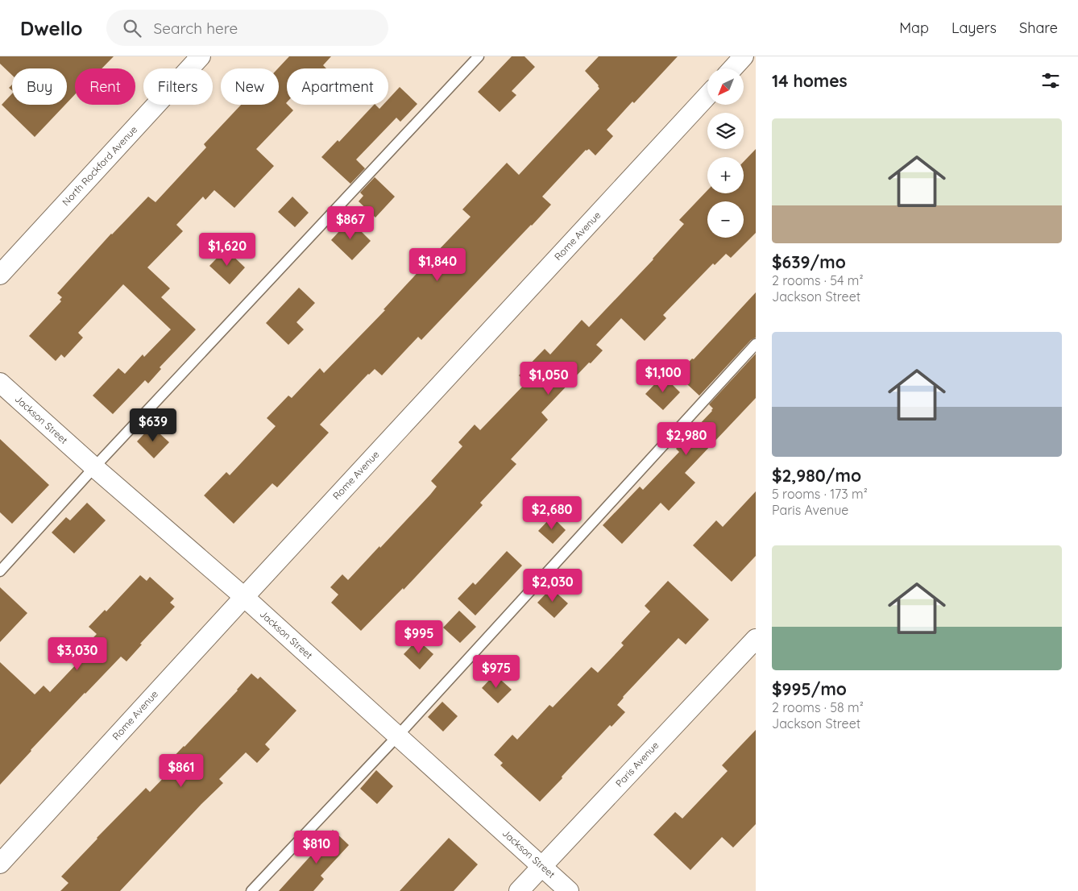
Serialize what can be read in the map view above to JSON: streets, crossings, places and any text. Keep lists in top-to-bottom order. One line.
{"streets":{"street":["North Rockford Avenue","Rome Avenue","Jackson Street","Paris Avenue"]},"crossings":[["Rome Avenue","Jackson Street"],["Jackson Street","Paris Avenue"]],"north":"bottom left","page":{"header":"Dwello","search":"Search here","nav":["Map","Layers","Share"],"heading":"14 homes","map_buttons":["+","−"],"chip":["Buy","Rent","Filters","New","Apartment"],"list":[{"name":"$639/mo","note":"2 rooms · 54 m² · Jackson Street"},{"name":"$2,980/mo","note":"5 rooms · 173 m² · Paris Avenue"},{"name":"$995/mo","note":"2 rooms · 58 m² · Jackson Street"}],"price":["$867","$1,620","$1,840","$1,100","$1,050","$639","$2,980","$2,680","$2,030","$995","$3,030","$975","$861","$810"]}}
